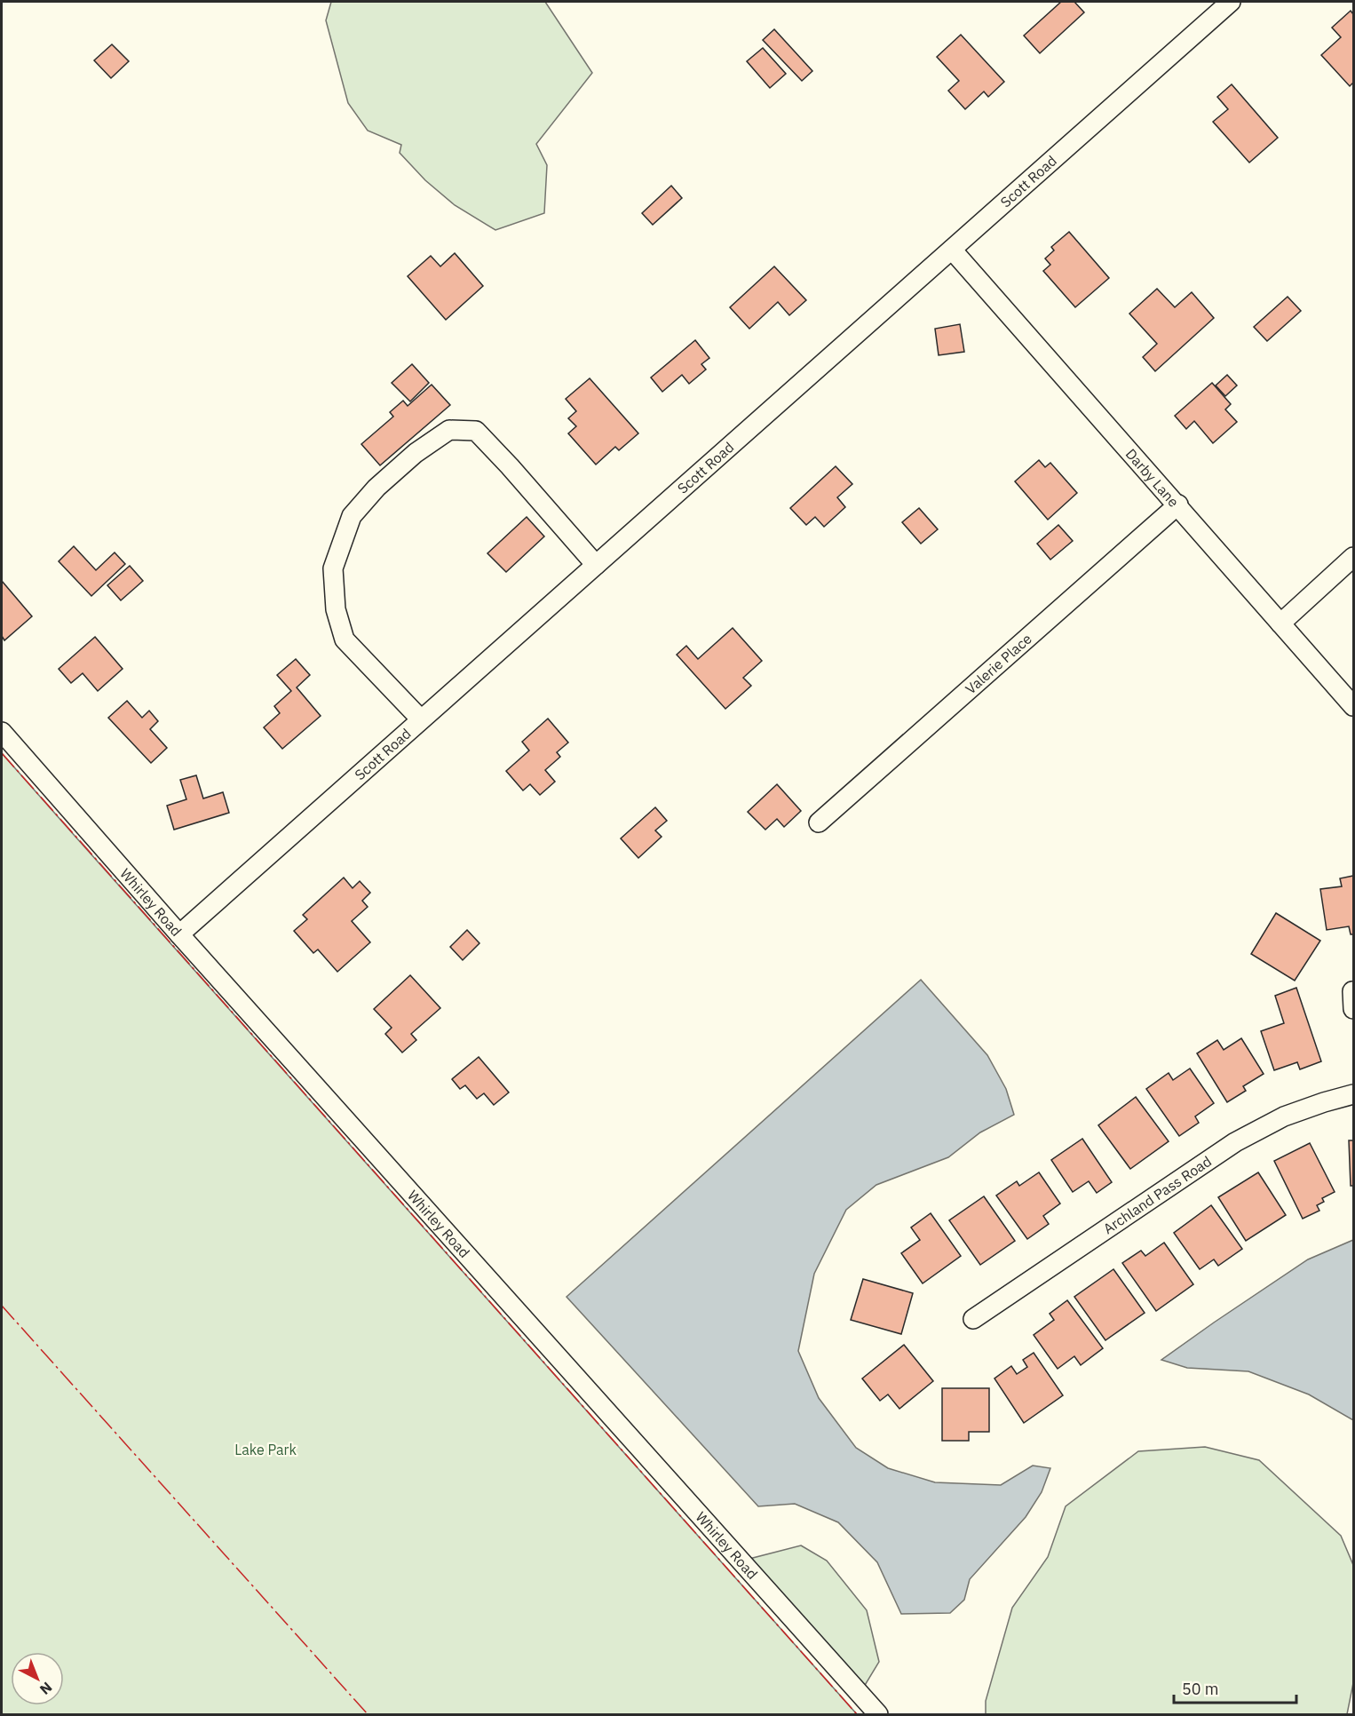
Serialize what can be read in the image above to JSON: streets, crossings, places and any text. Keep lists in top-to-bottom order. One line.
{"streets":{"street":["Scott Road","Darby Lane","Valerie Place","Whirley Road","Archland Pass Road"]},"crossings":[["Scott Road","Darby Lane"],["Scott Road","Whirley Road"],["Darby Lane","Valerie Place"]],"parks":["Lake Park"],"scale_bar":"50 m","north":"bottom right"}
